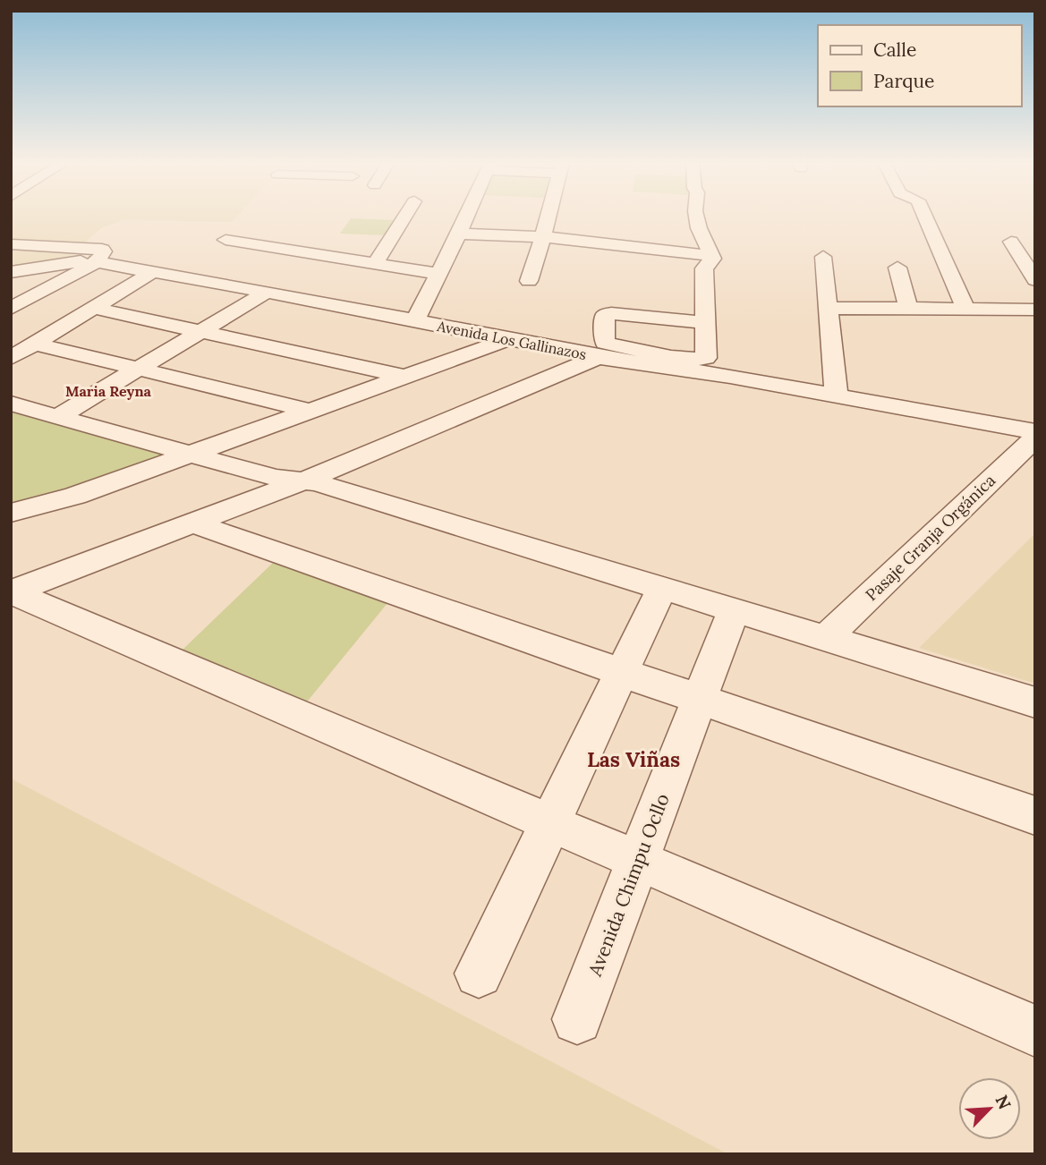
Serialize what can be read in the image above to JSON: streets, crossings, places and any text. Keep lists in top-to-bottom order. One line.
{"streets":{"street":["Avenida Los Gallinazos","Pasaje Granja Orgánica","Avenida Chimpu Ocllo"]},"districts":["Maria Reyna","Las Viñas"],"legend":["Calle","Parque"],"north":"top right"}
